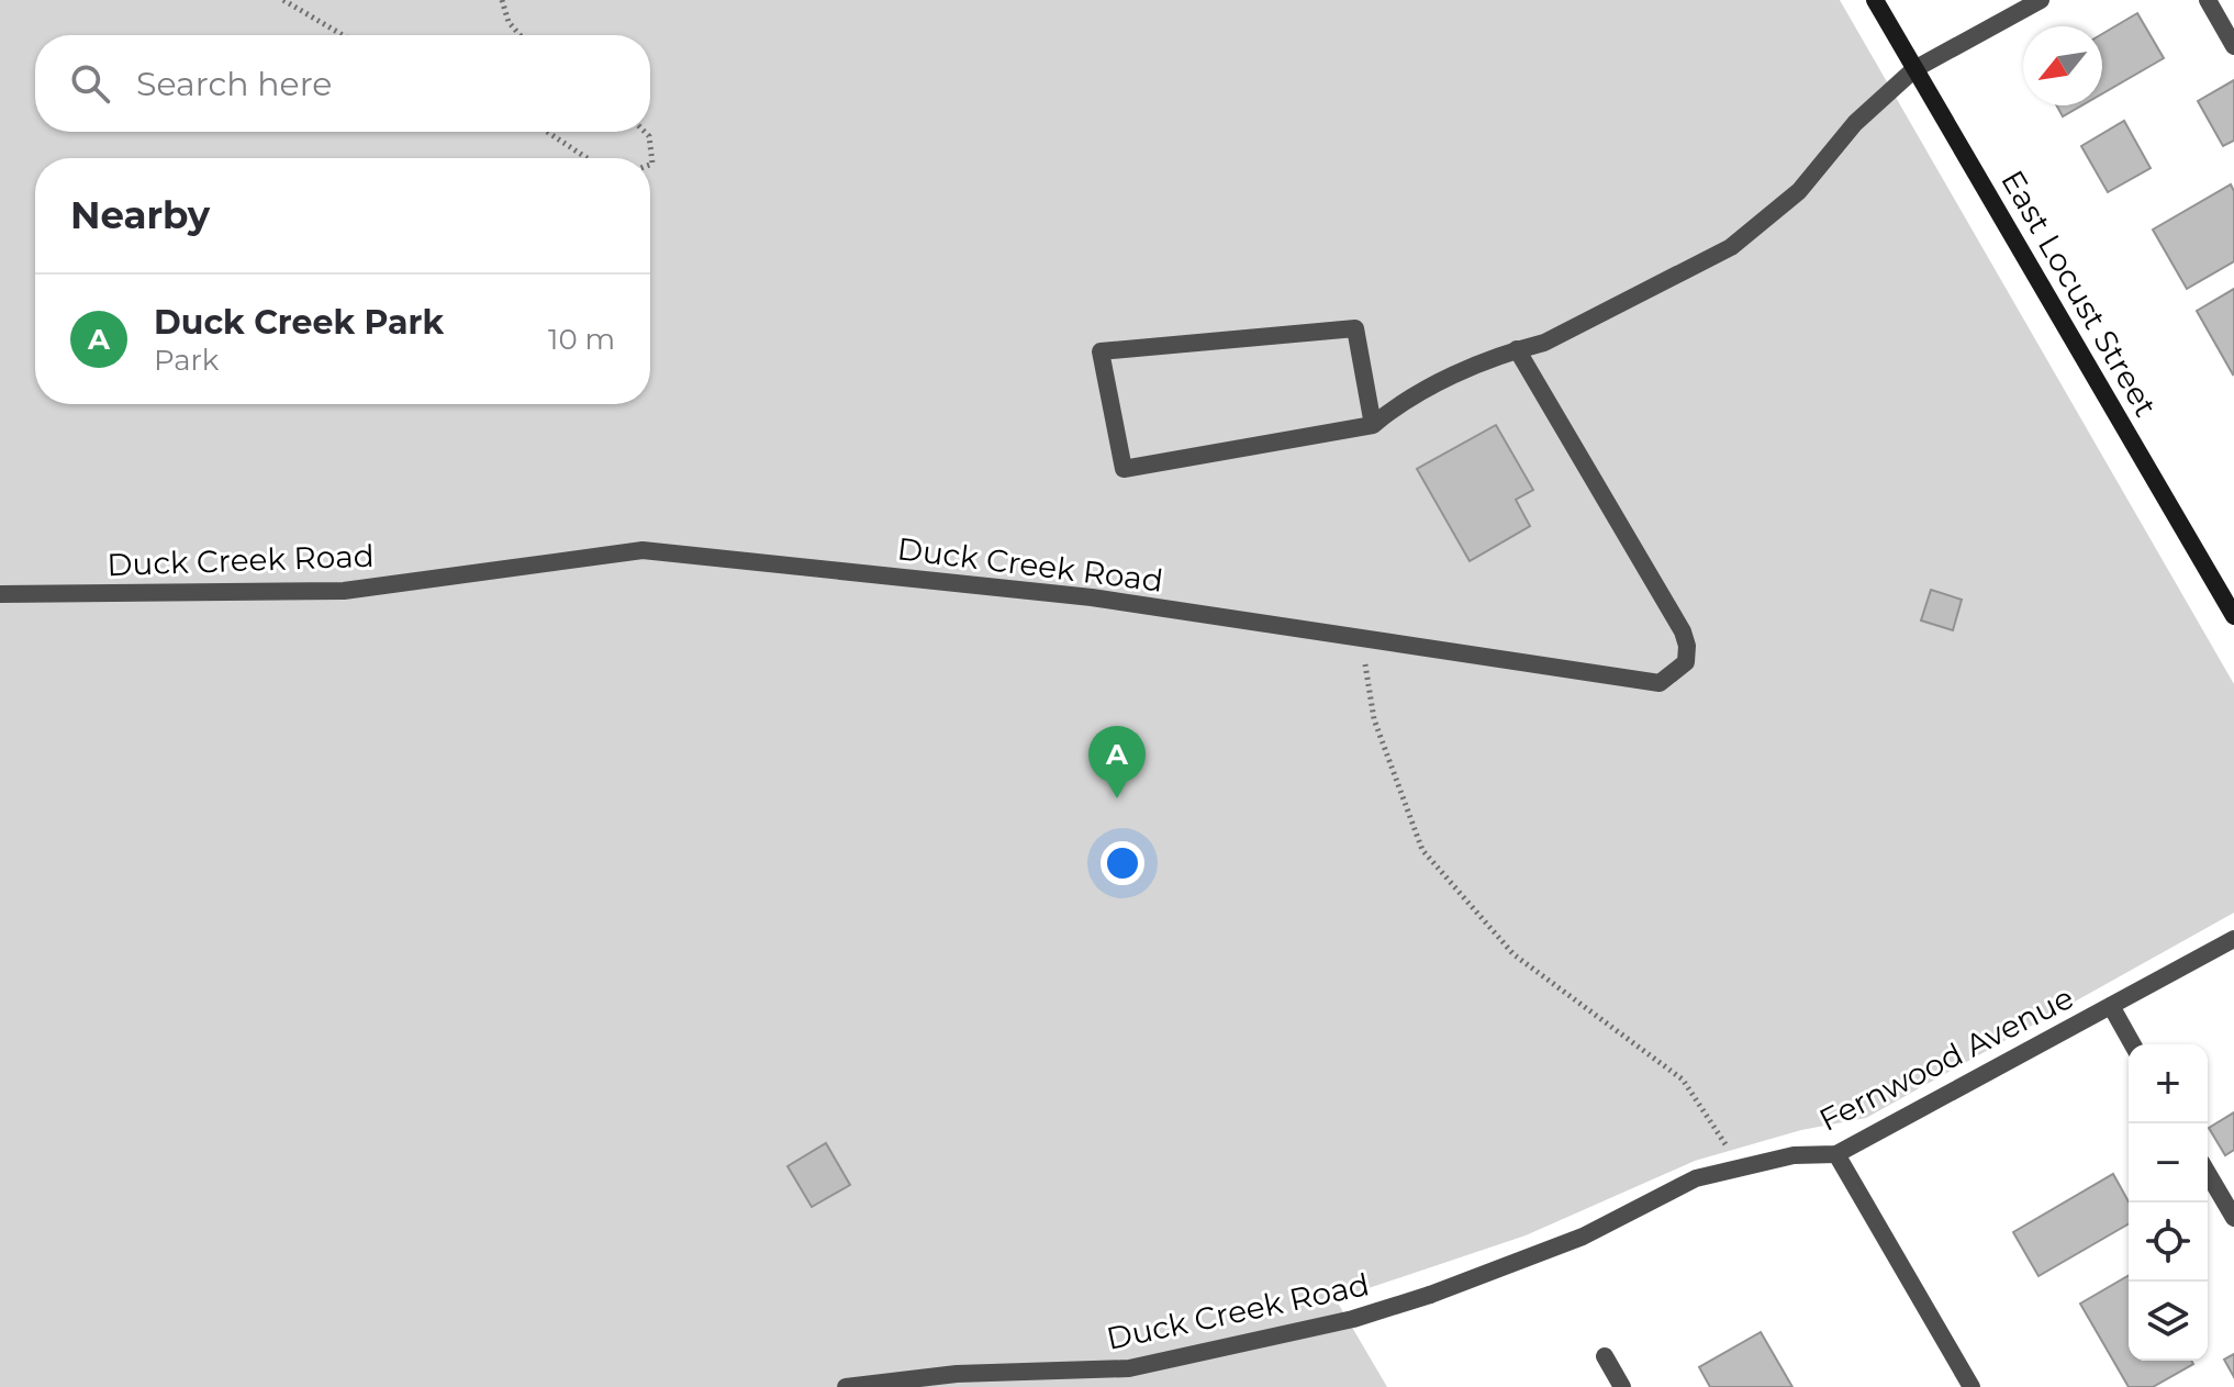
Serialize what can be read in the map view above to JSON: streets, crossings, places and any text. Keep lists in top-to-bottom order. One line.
{"streets":{"main road":["East Locust Street"],"street":["Duck Creek Road","Fernwood Avenue"]},"crossings":[["Duck Creek Road","Fernwood Avenue"]],"north":"bottom left","page":{"search":"Search here","heading":"Nearby","list":[{"mark":"A","name":"Duck Creek Park","note":"Park","value":"10 m"}],"pins":"A","map_buttons":["+","−"]}}
